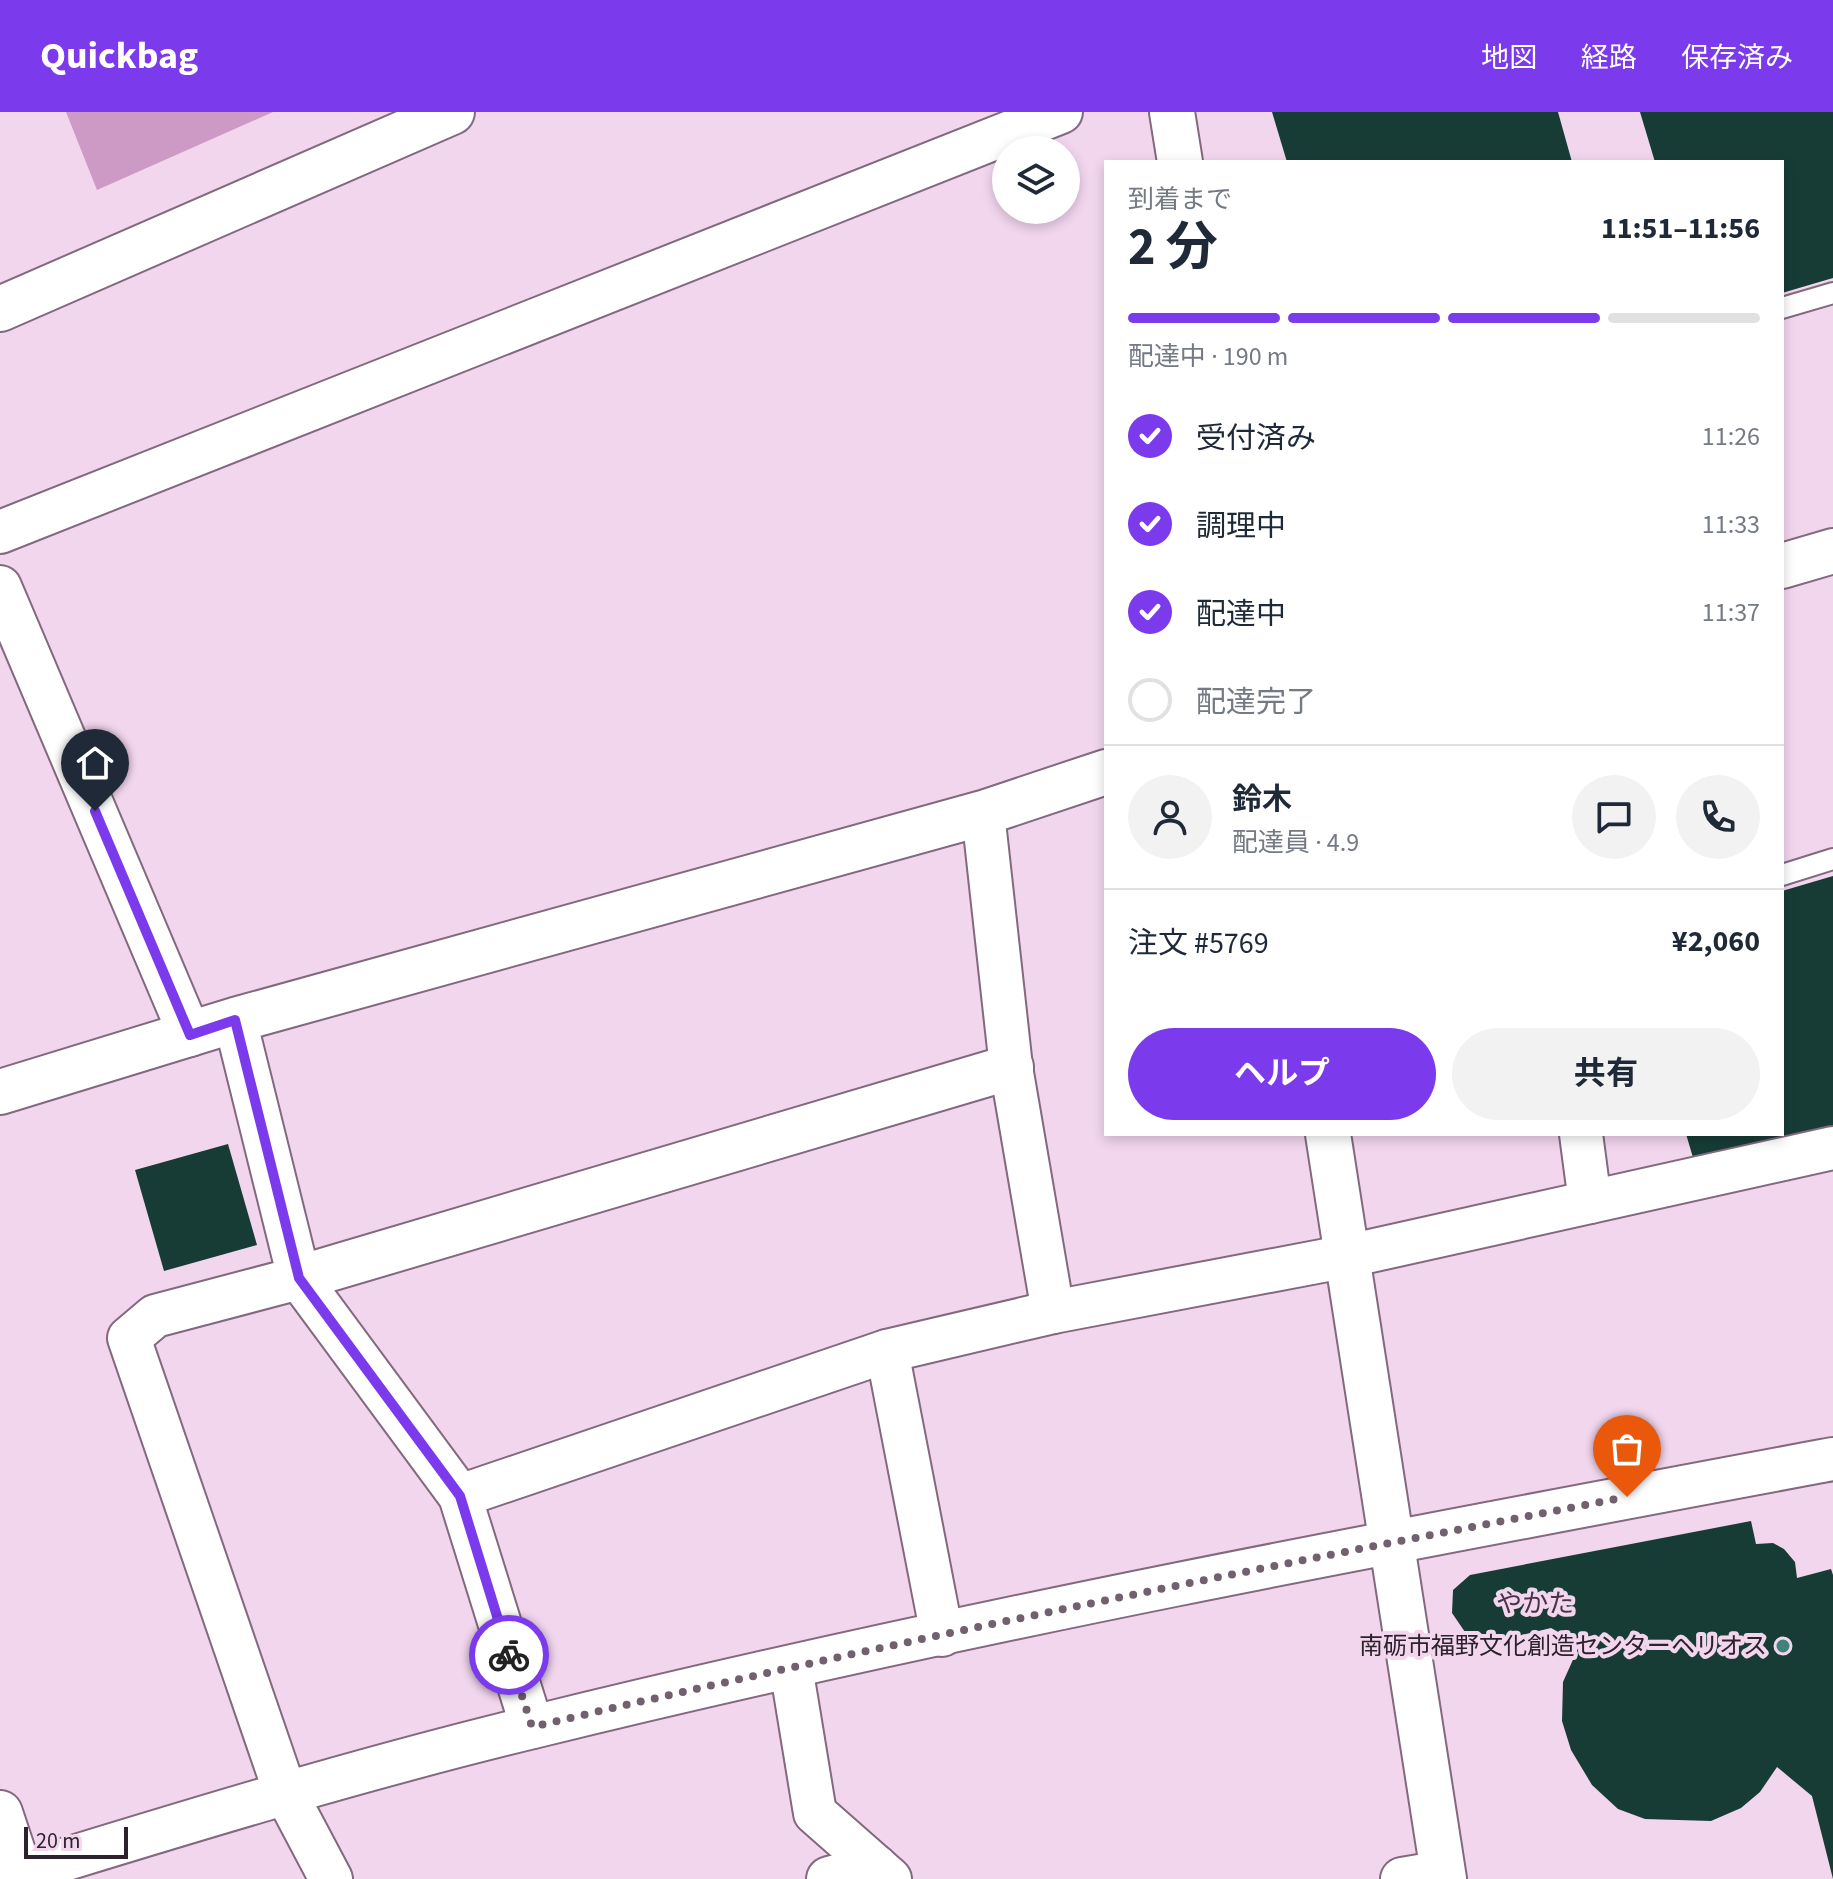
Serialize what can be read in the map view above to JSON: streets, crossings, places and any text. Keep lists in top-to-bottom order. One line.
{"districts":["やかた"],"places":["南砺市福野文化創造センターヘリオス"],"scale_bar":"20 m","page":{"header":"Quickbag","nav":["地図","経路","保存済み"],"heading":["2 分","到着まで","11:51–11:56"],"panel":["鈴木","配達員 · 4.9","注文 #5769","¥2,060"],"bar":"配達中 · 190 m","list":[["受付済み","11:26"],["調理中","11:33"],["配達中","11:37"],"配達完了"],"buttons":["ヘルプ","共有"],"scale":"20 m"}}
